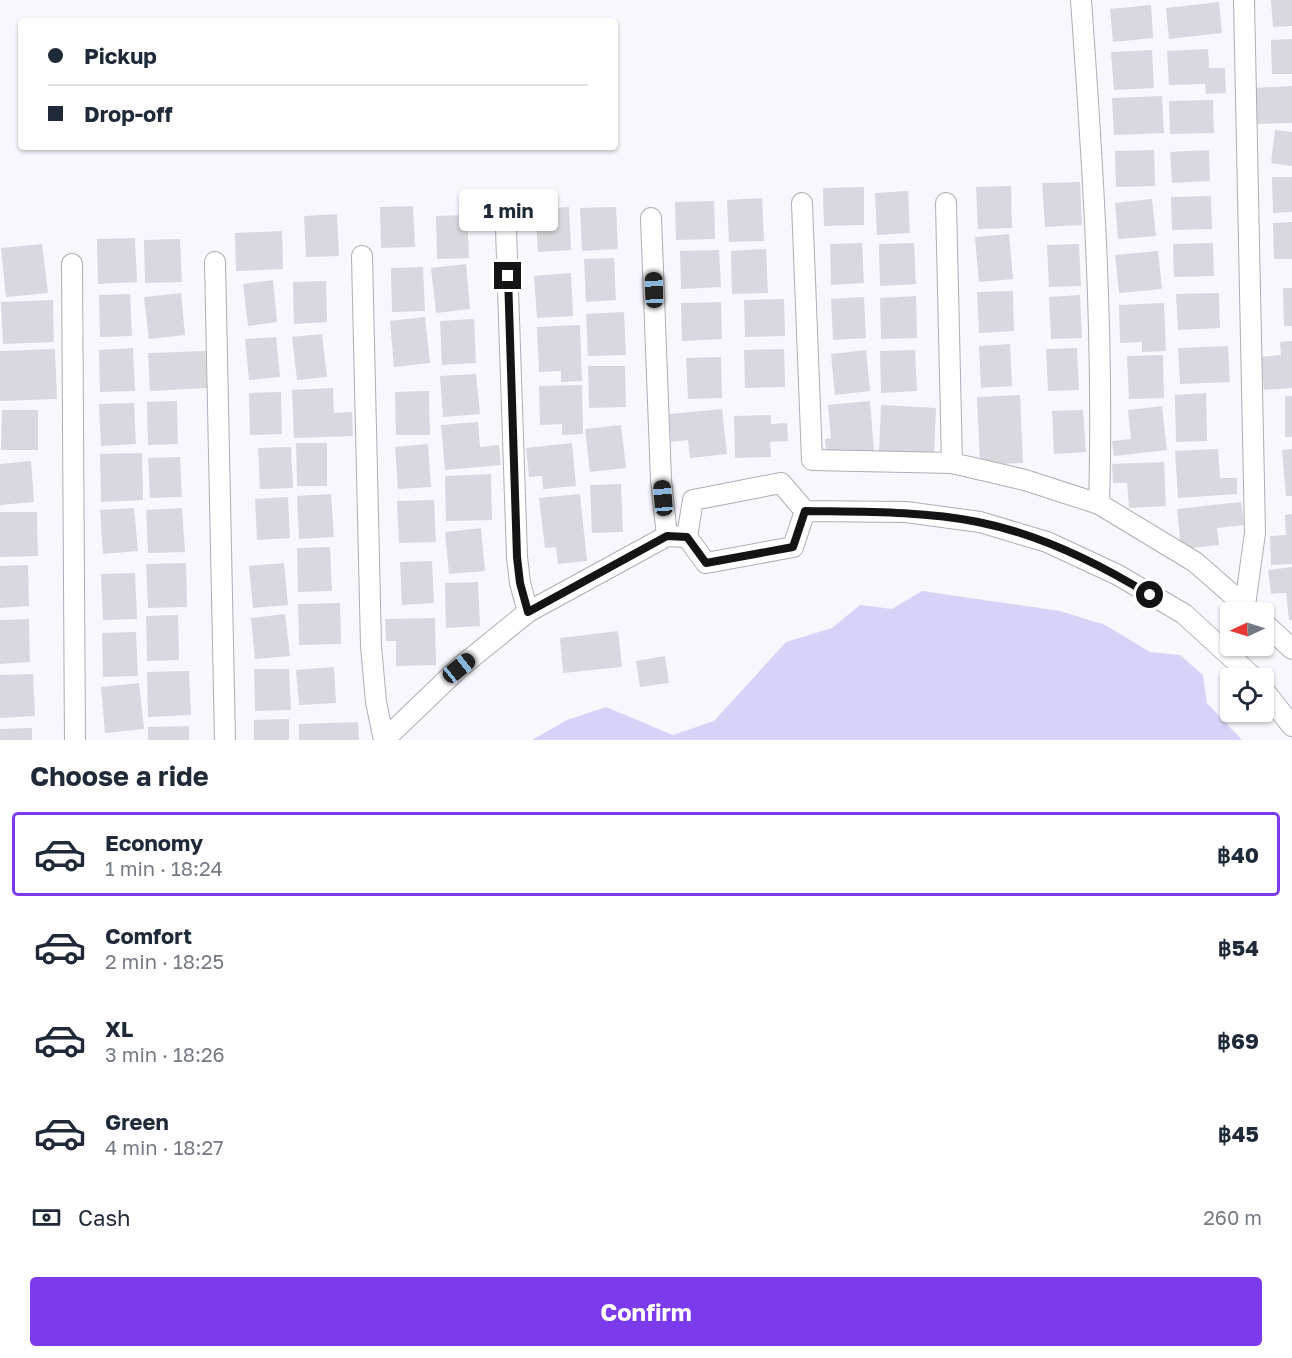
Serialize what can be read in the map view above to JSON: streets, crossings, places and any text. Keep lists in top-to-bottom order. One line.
{"north":"left","page":{"banner":["Pickup","Drop-off"],"bubble":"1 min","heading":"Choose a ride","list":[{"name":"Economy","note":"1 min · 18:24","value":"฿40"},{"name":"Comfort","note":"2 min · 18:25","value":"฿54"},{"name":"XL","note":"3 min · 18:26","value":"฿69"},{"name":"Green","note":"4 min · 18:27","value":"฿45"}],"pay":["Cash","260 m"],"buttons":"Confirm"}}
